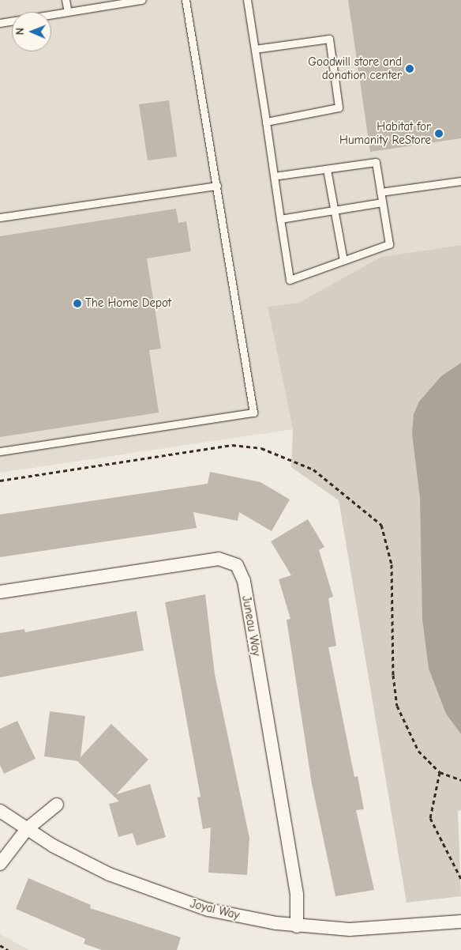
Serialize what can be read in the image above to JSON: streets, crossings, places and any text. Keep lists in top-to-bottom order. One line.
{"streets":{"street":["Juneau Way","Joyal Way"]},"crossings":[["Juneau Way","Joyal Way"]],"places":["Goodwill store and donation center","Habitat for Humanity ReStore","The Home Depot"],"north":"left"}
